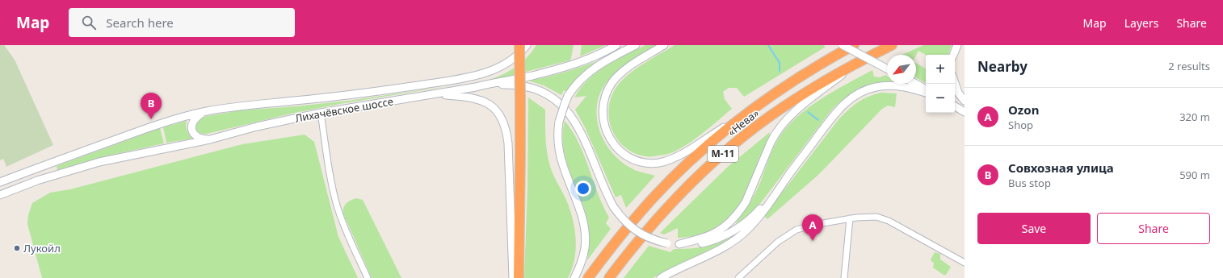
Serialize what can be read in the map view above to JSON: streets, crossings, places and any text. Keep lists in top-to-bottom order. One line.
{"streets":{"highway":["«Нева»","М-11"],"main road":["Лихачёвское шоссе"]},"places":["Лукойл"],"north":"bottom left","page":{"header":"Map","search":"Search here","nav":["Map","Layers","Share"],"heading":["Nearby","2 results"],"map_buttons":["+","−"],"list":[{"mark":"A","name":"Ozon","note":"Shop","value":"320 m"},{"mark":"B","name":"Совхозная улица","note":"Bus stop","value":"590 m"}],"pins":["B","A"],"buttons":["Save","Share"]}}
